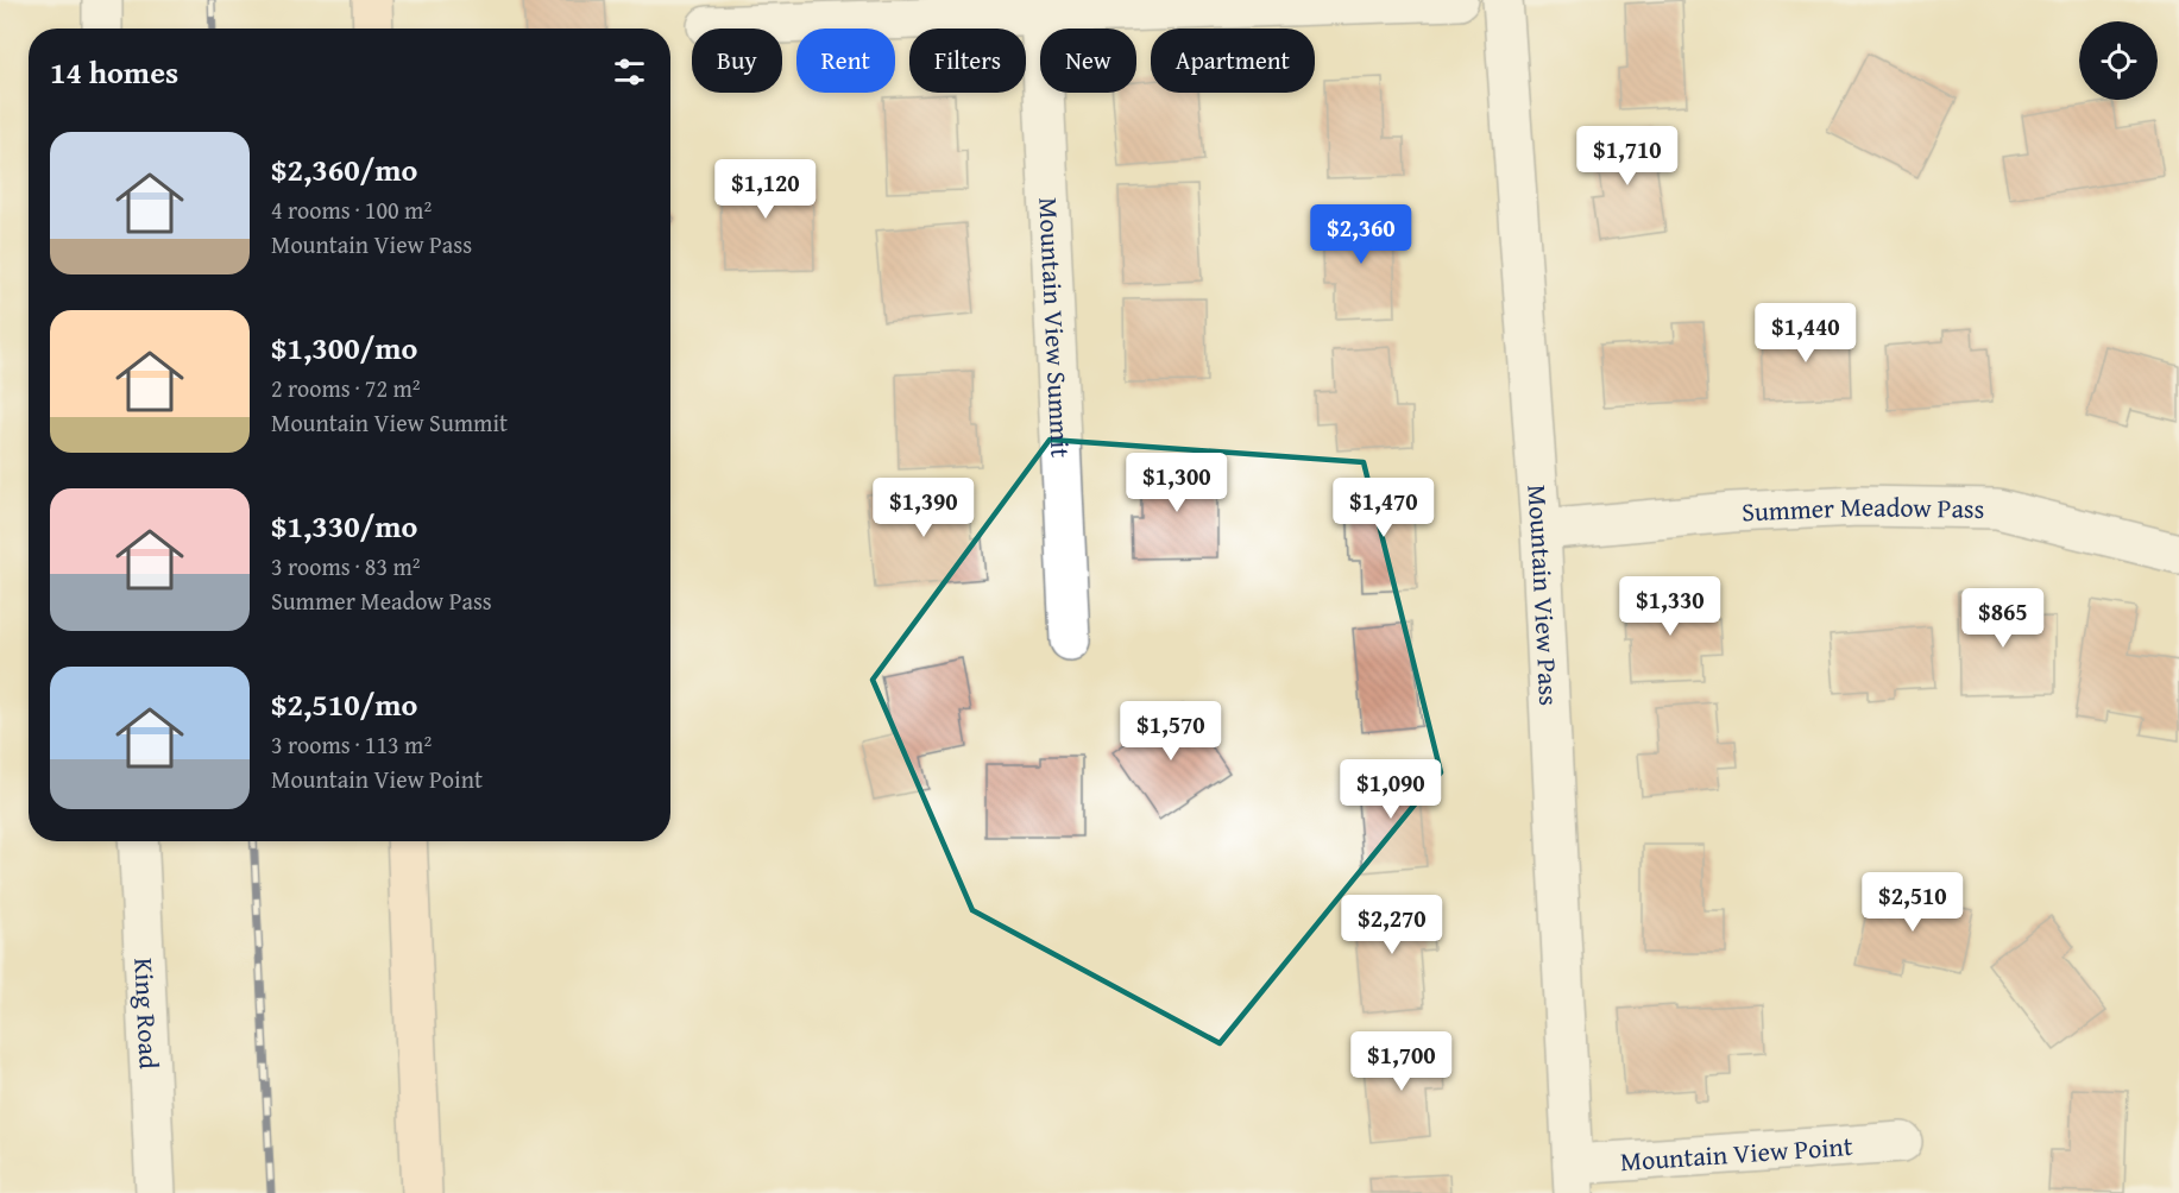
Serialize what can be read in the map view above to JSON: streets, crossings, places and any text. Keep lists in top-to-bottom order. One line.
{"streets":{"street":["Mountain View Summit","Summer Meadow Pass","Mountain View Pass","King Road","Mountain View Point"]},"crossings":[["Summer Meadow Pass","Mountain View Pass"],["Mountain View Pass","Mountain View Point"]],"page":{"chip":["Buy","Rent","Filters","New","Apartment"],"heading":"14 homes","list":[{"name":"$2,360/mo","note":"4 rooms · 100 m² · Mountain View Pass"},{"name":"$1,300/mo","note":"2 rooms · 72 m² · Mountain View Summit"},{"name":"$1,330/mo","note":"3 rooms · 83 m² · Summer Meadow Pass"},{"name":"$2,510/mo","note":"3 rooms · 113 m² · Mountain View Point"}],"price":["$1,710","$1,120","$2,360","$1,440","$1,300","$1,390","$1,470","$1,330","$865","$1,570","$1,090","$2,510","$2,270","$1,700"]}}
